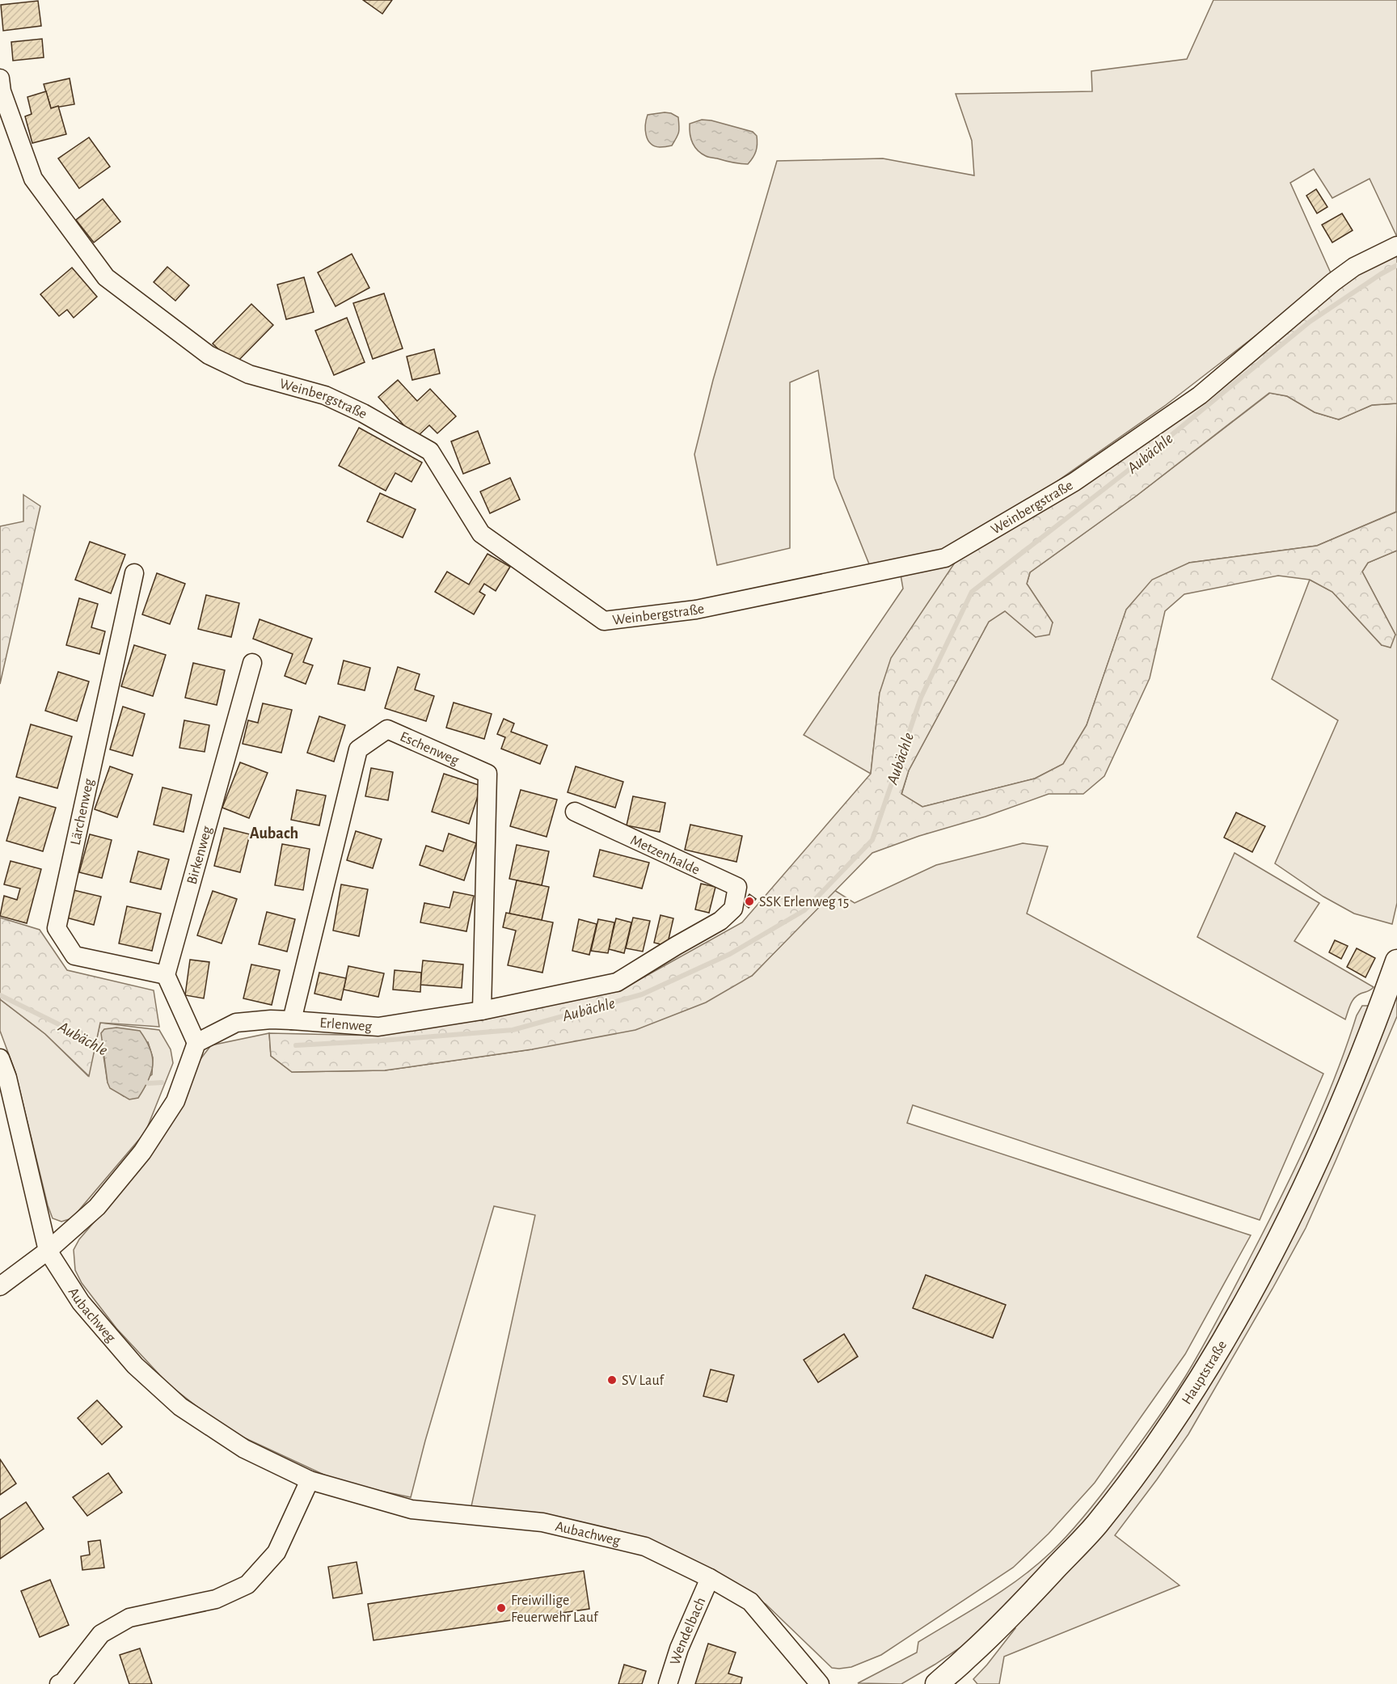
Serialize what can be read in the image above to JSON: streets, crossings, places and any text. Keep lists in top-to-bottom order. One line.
{"streets":{"main road":["Hauptstraße"],"street":["Weinbergstraße","Eschenweg","Lärchenweg","Metzenhalde","Birkenweg","Erlenweg","Aubachweg","Wendelbach"]},"crossings":[["Eschenweg","Erlenweg"],["Lärchenweg","Birkenweg"],["Metzenhalde","Erlenweg"],["Aubachweg","Wendelbach"]],"districts":["Aubach"],"water":["Aubächle"],"places":["SSK Erlenweg 15","SV Lauf","Freiwillige Feuerwehr Lauf"]}
